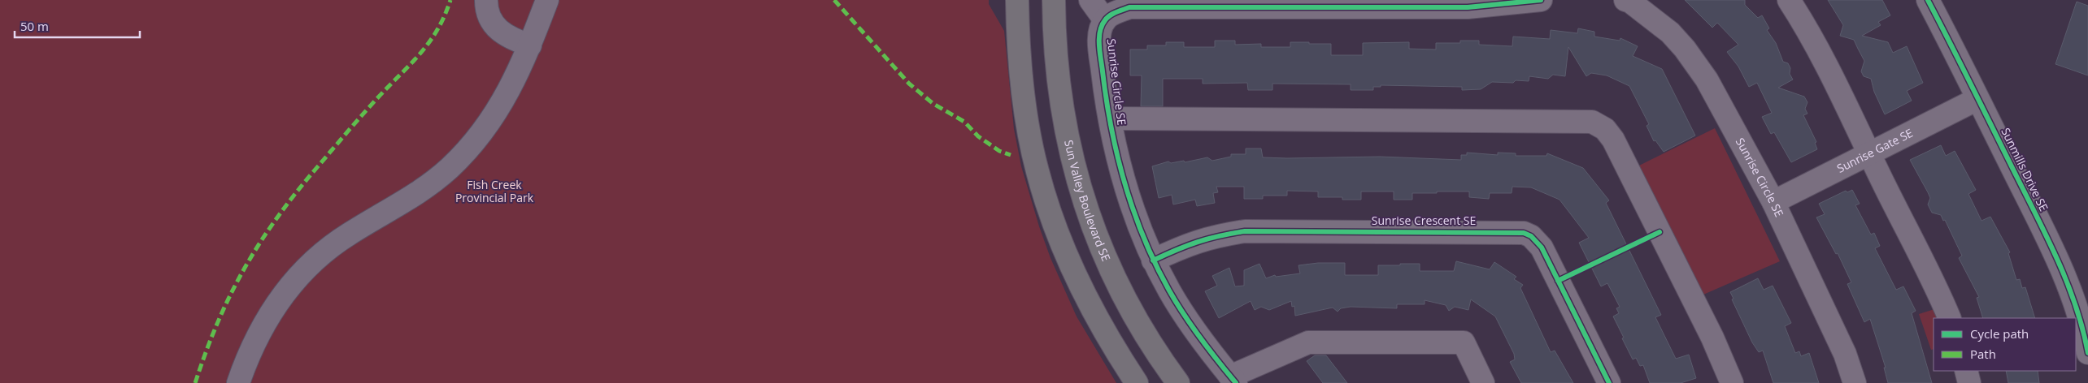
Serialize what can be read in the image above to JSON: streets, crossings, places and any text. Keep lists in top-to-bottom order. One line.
{"streets":{"main road":["Sun Valley Boulevard SE"],"street":["Sunrise Circle SE","Sunrise Gate SE","Sunmills Drive SE","Sunrise Crescent SE"]},"crossings":[["Sunrise Circle SE","Sunrise Gate SE"],["Sunrise Circle SE","Sunrise Crescent SE"],["Sunrise Gate SE","Sunmills Drive SE"]],"parks":["Fish Creek Provincial Park"],"legend":["Cycle path","Path"],"scale_bar":"50 m"}
